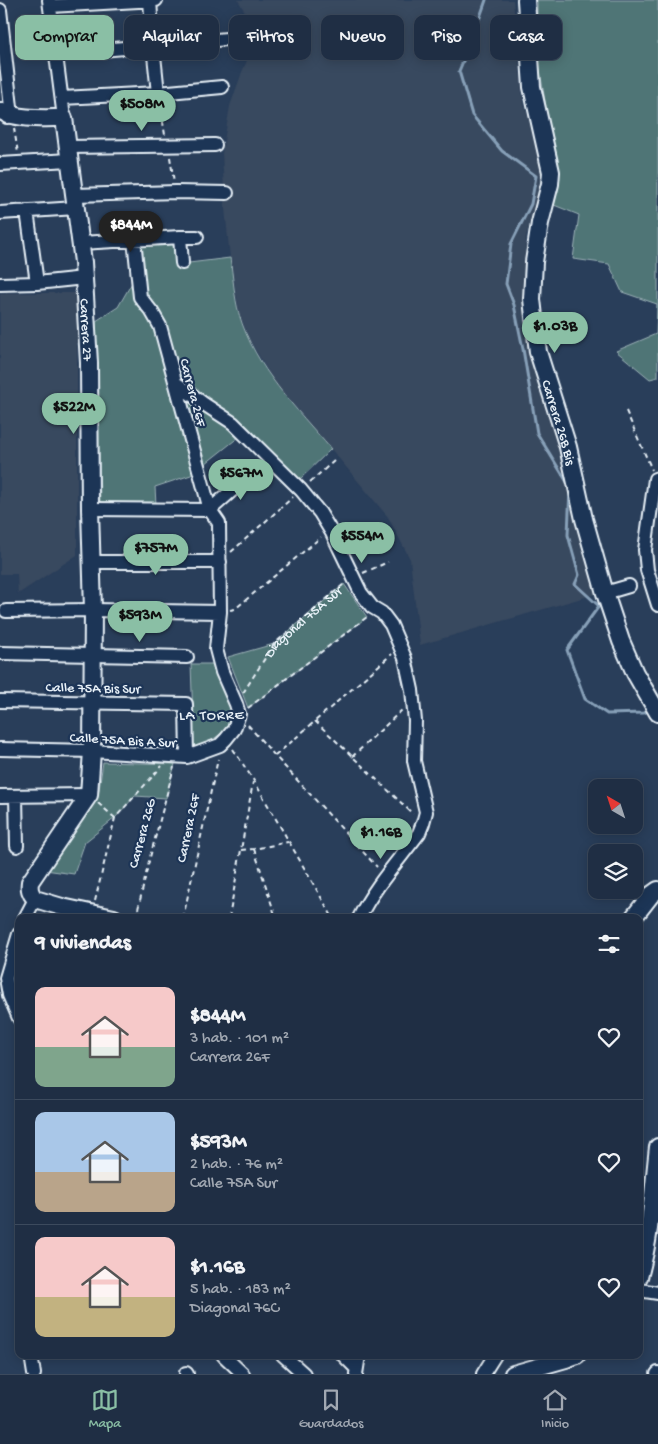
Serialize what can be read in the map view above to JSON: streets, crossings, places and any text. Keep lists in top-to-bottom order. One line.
{"streets":{"street":["Carrera 27","Carrera 26F","Carrera 26B Bis","Calle 75A Bis Sur","Calle 75A Bis A Sur"],"path":["Diagonal 75A Sur","Carrera 26G"]},"crossings":[["Carrera 27","Calle 75A Bis Sur"],["Carrera 27","Calle 75A Bis A Sur"],["Carrera 26F","Diagonal 75A Sur"],["Carrera 26F","Calle 75A Bis A Sur"],["Calle 75A Bis Sur","Calle 75A Bis A Sur"],["Calle 75A Bis Sur","Carrera 26G"],["Calle 75A Bis A Sur","Carrera 26G"]],"districts":["LA TORRE"],"north":"top left","page":{"chip":["Comprar","Alquilar","Filtros","Nuevo","Piso","Casa"],"price":["$508M","$844M","$1.03B","$522M","$567M","$554M","$757M","$593M","$1.16B"],"heading":"9 viviendas","list":[{"name":"$844M","note":"3 hab. · 101 m² · Carrera 26F"},{"name":"$593M","note":"2 hab. · 76 m² · Calle 75A Sur"},{"name":"$1.16B","note":"5 hab. · 183 m² · Diagonal 76C"}],"tabs":["Mapa","Guardados","Inicio"]}}
